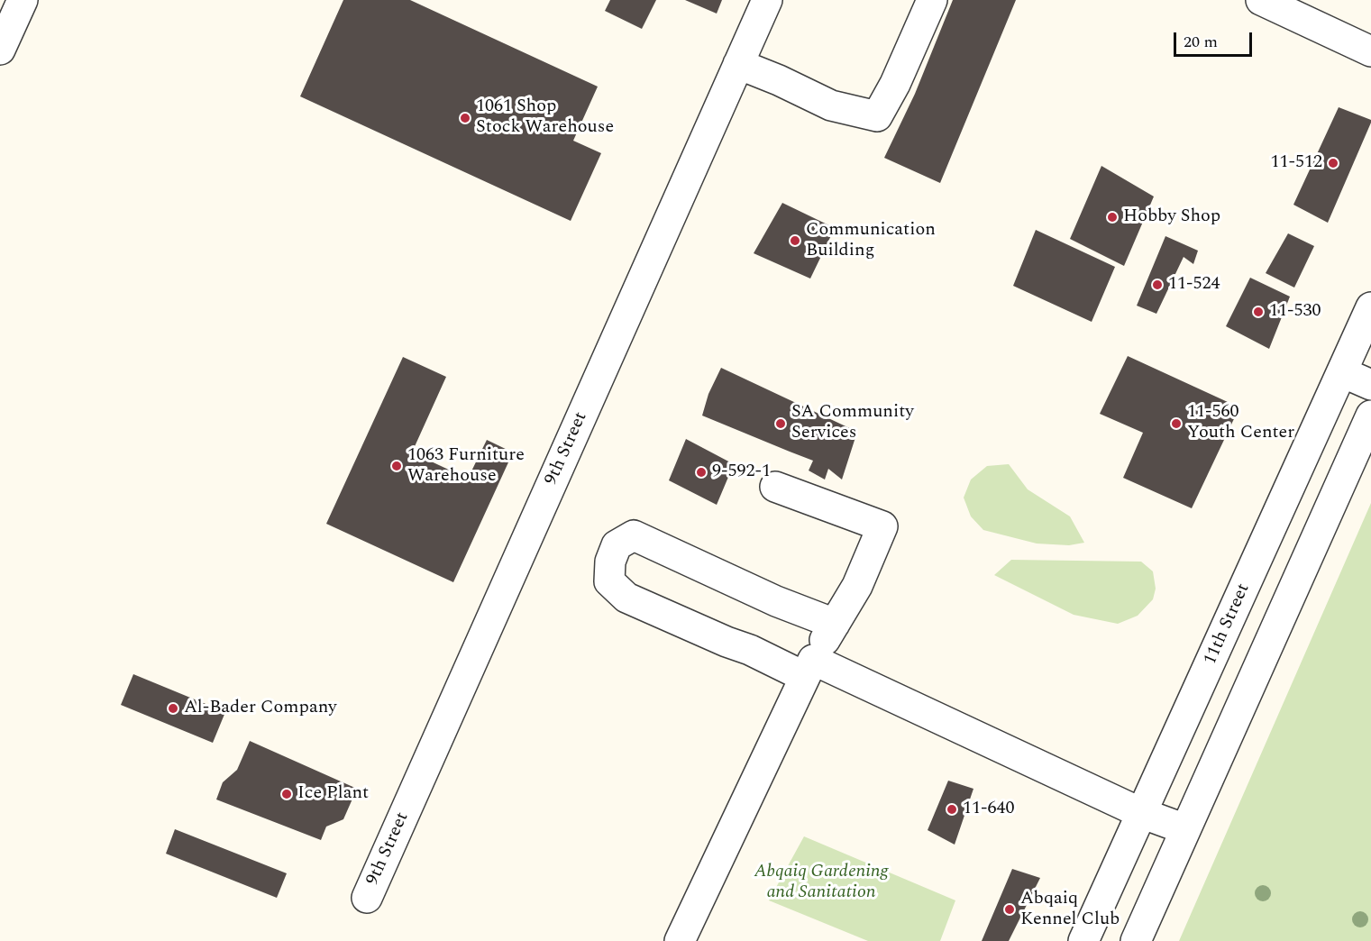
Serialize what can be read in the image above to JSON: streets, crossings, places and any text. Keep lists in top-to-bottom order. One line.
{"streets":{"street":["9th Street","11th Street"]},"parks":["Abqaiq Gardening and Sanitation"],"places":["1061 Shop Stock Warehouse","11-512","Hobby Shop","Communication Building","11-524","11-530","SA Community Services","11-560 Youth Center","1063 Furniture Warehouse","9-592-1","Al-Bader Company","Ice Plant","11-640","Abqaiq Kennel Club"],"scale_bar":"20 m"}
